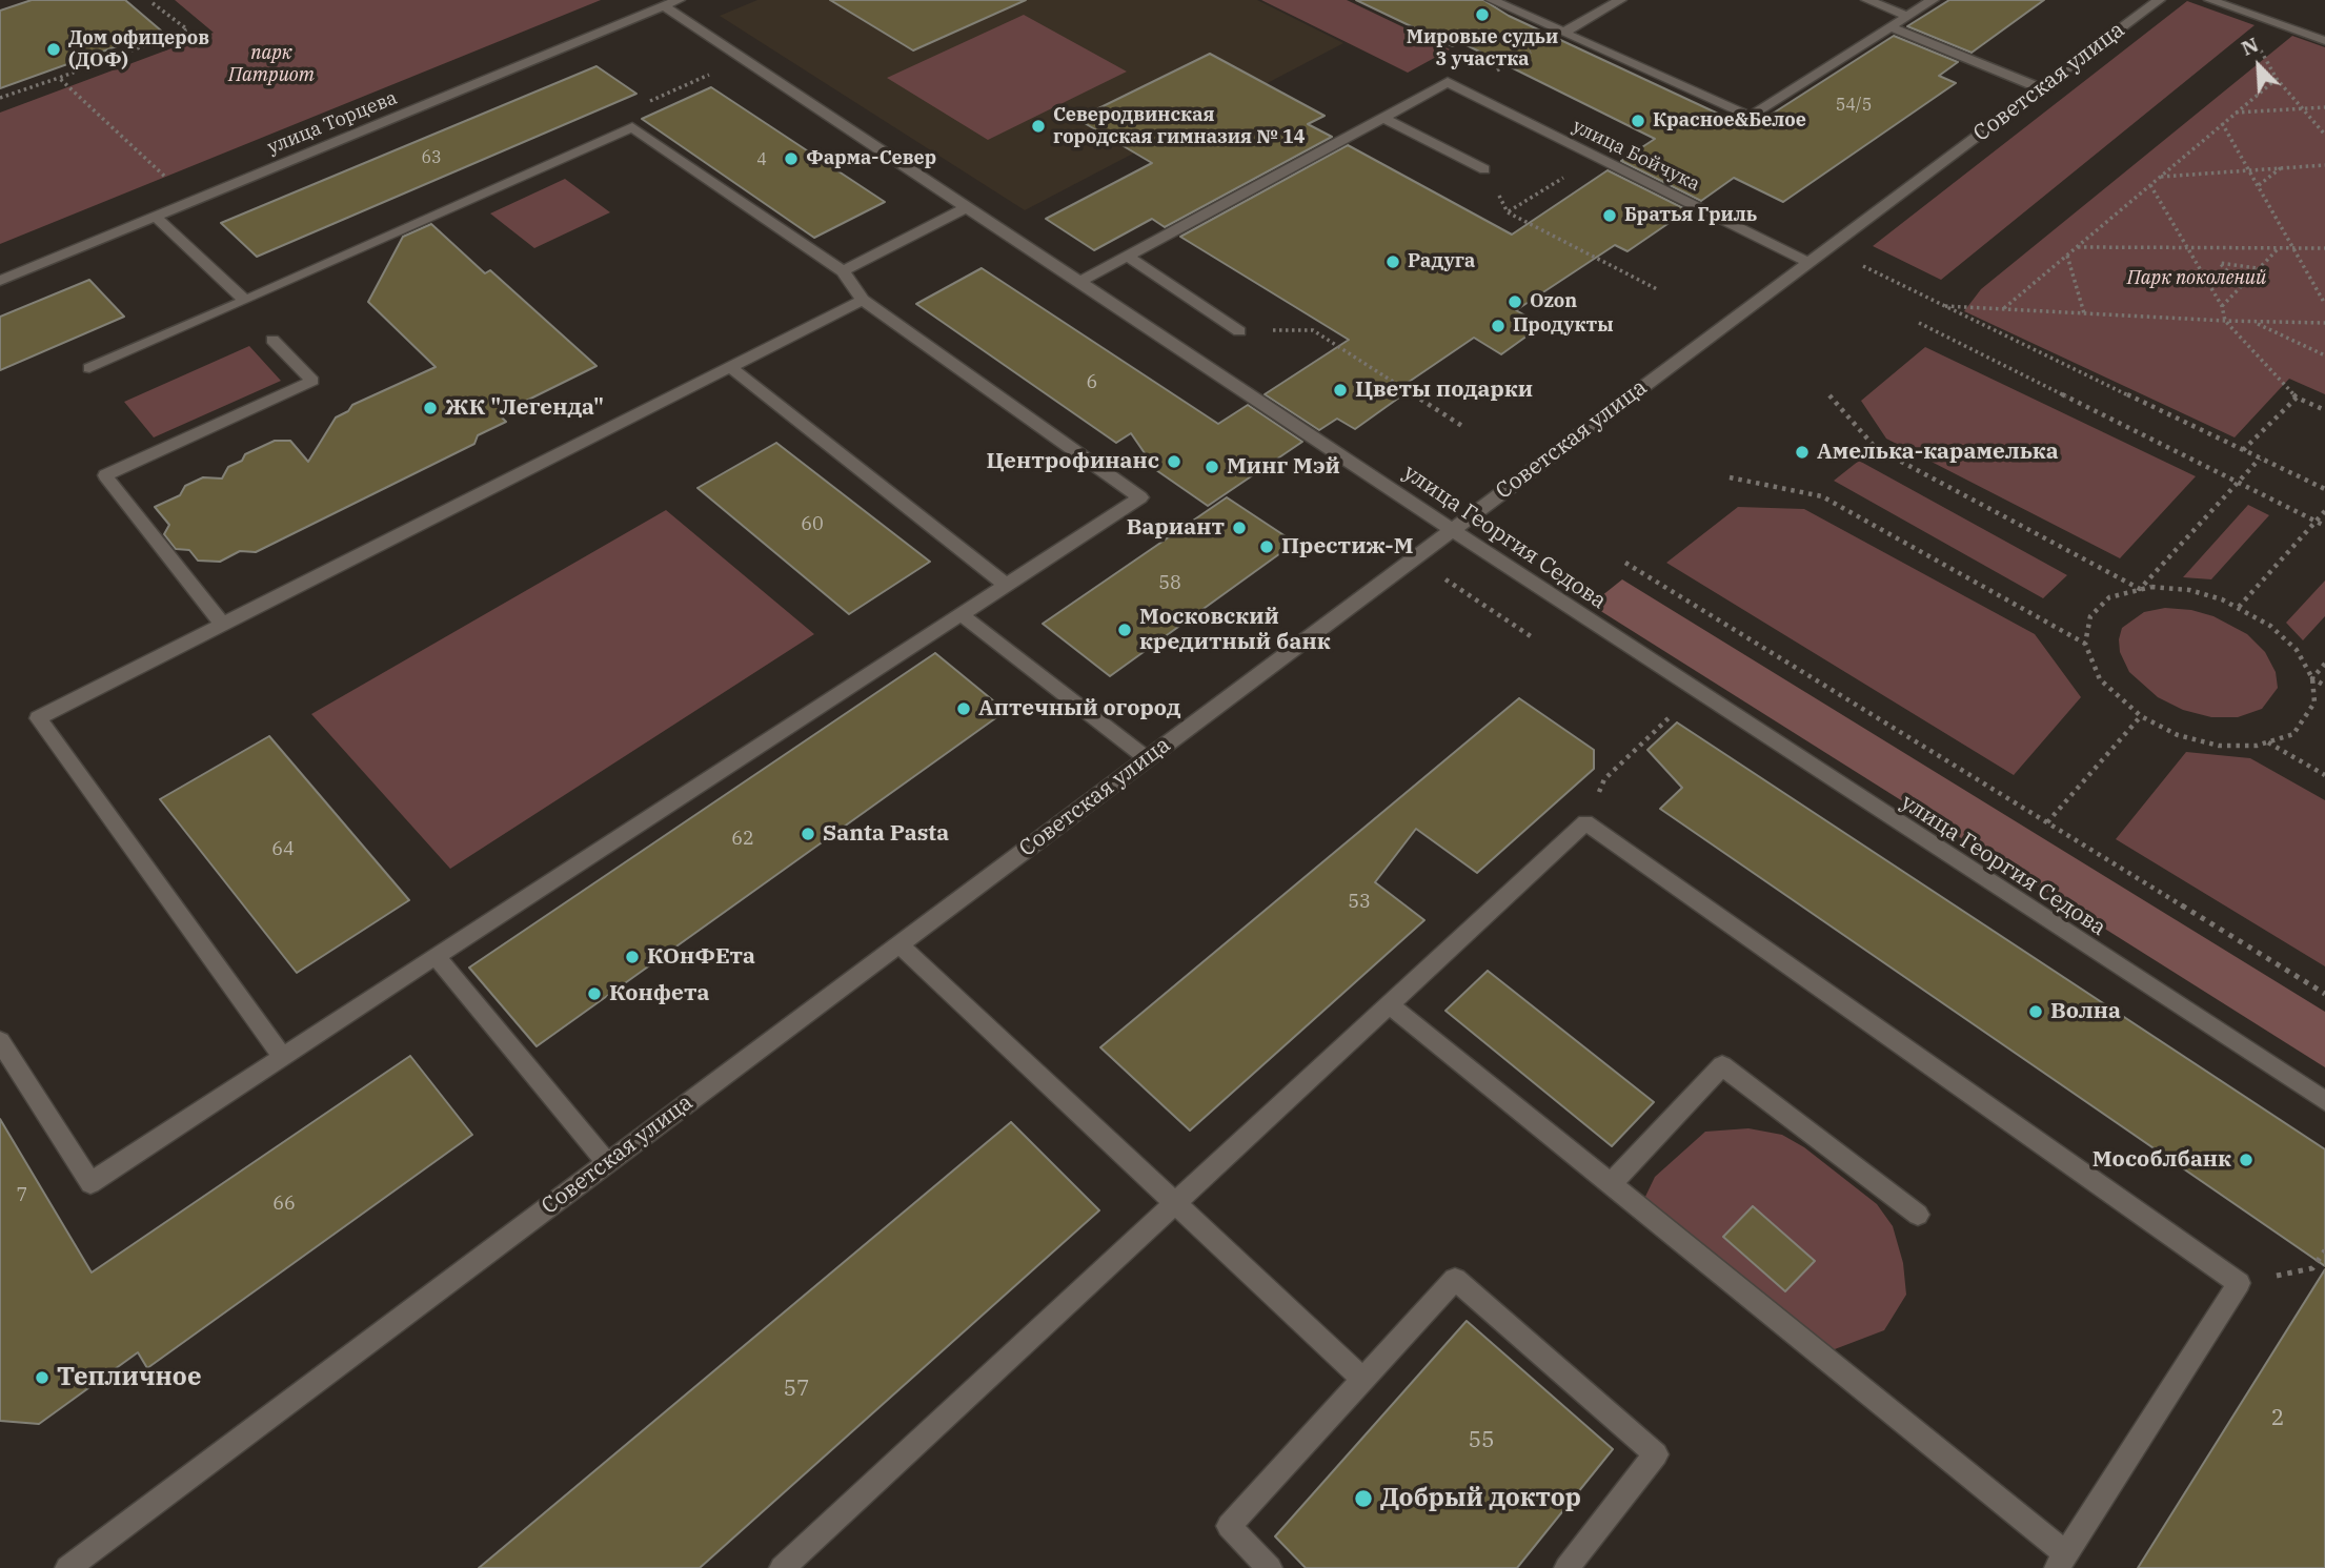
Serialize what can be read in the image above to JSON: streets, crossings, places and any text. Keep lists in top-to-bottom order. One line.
{"streets":{"street":["Советская улица","улица Торцева","улица Бойчука","улица Георгия Седова"]},"crossings":[["Советская улица","улица Бойчука"],["Советская улица","улица Георгия Седова"],["улица Торцева","улица Георгия Седова"]],"parks":["парк Патриот","Парк поколений"],"places":["Мировые судьи 3 участка","Дом офицеров (ДОФ)","Красное&Белое","Северодвинская городская гимназия № 14","Фарма-Север","Братья Гриль","Радуга","Ozon","Продукты","Цветы подарки","ЖК \"Легенда\"","Амелька-карамелька","Центрофинанс","Минг Мэй","Вариант","Престиж-М","Московский кредитный банк","Аптечный огород","Santa Pasta","КОнФЕта","Конфета","Волна","Мособлбанк","Тепличное","Добрый доктор"],"house_numbers":["54/5","63","4","6","60","58","62","64","53","7","66","57","2","55"],"north":"top left"}
